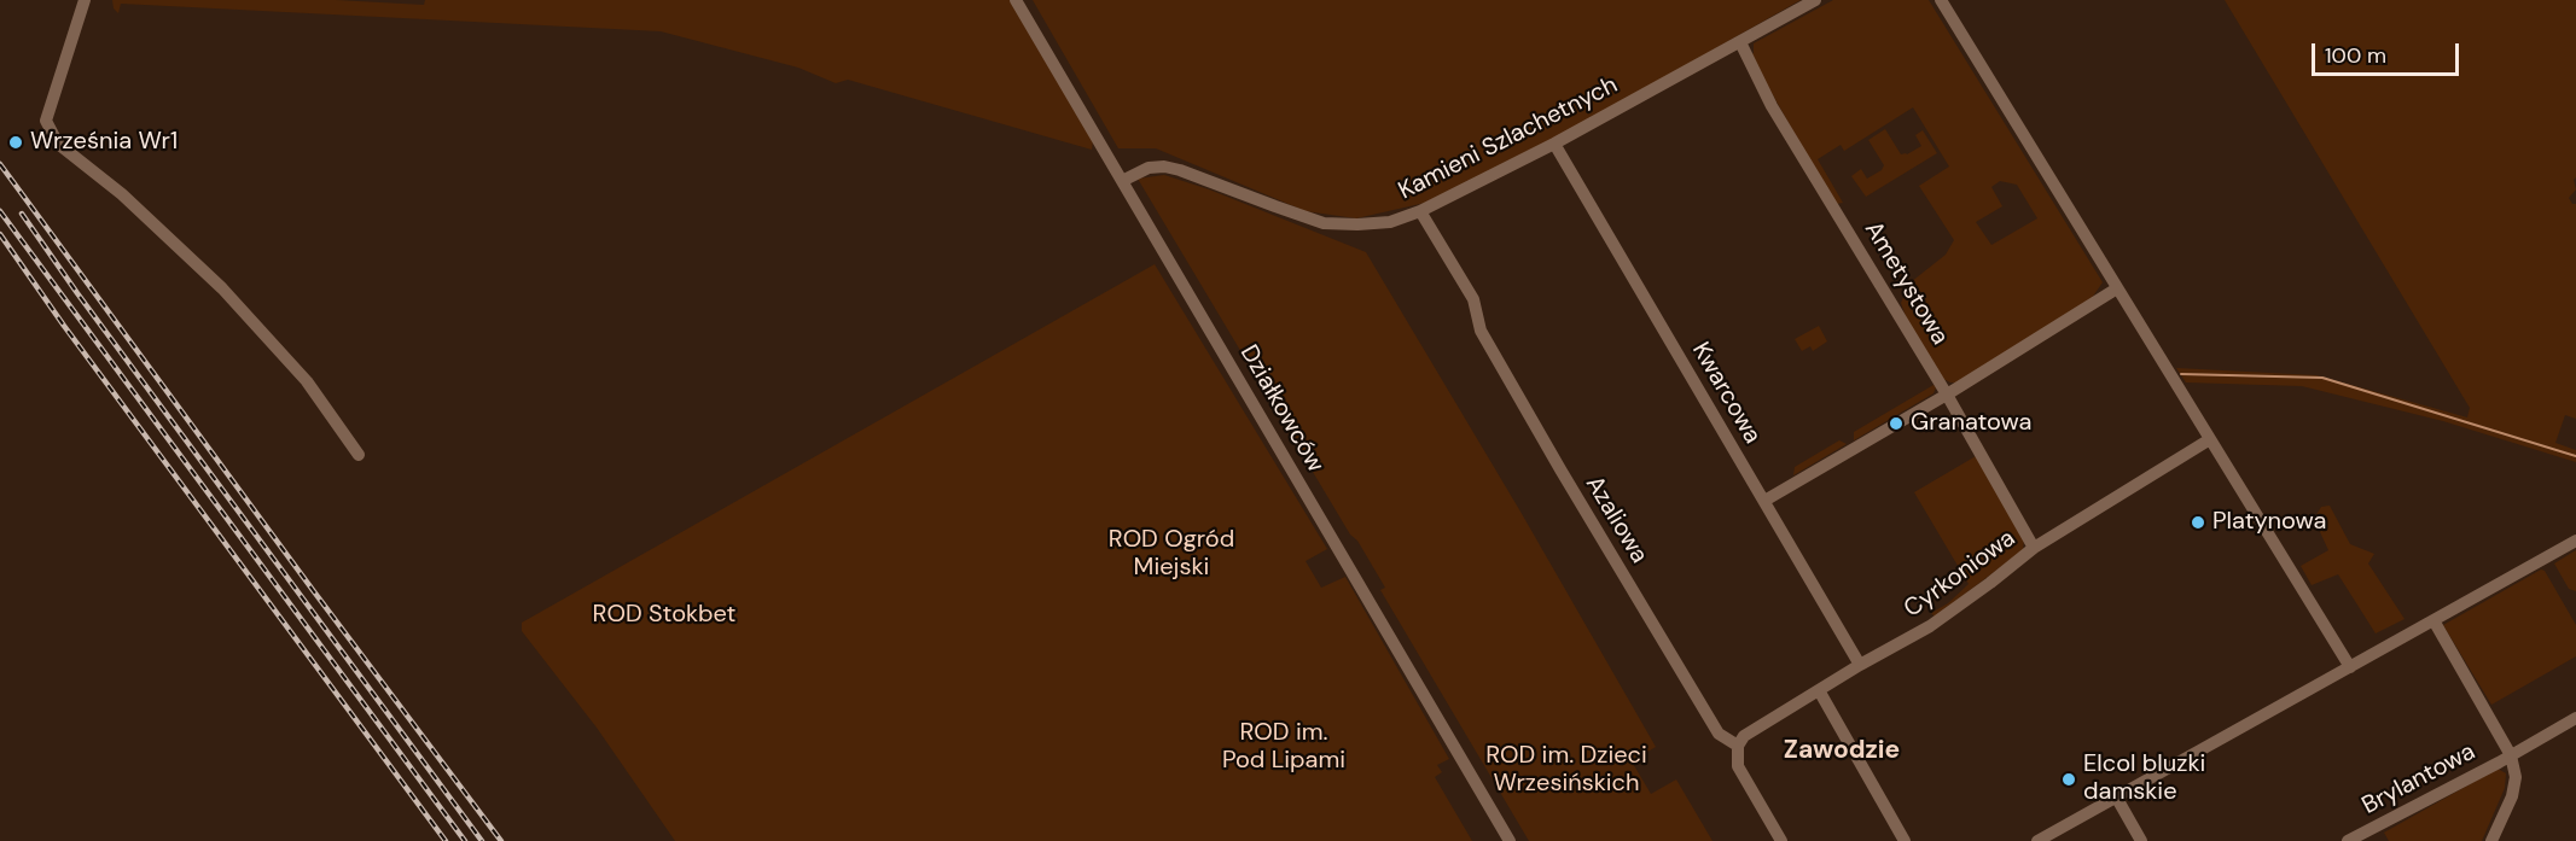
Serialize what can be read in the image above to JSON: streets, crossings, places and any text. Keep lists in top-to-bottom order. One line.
{"streets":{"street":["Kamieni Szlachetnych","Ametystowa","Kwarcowa","Działkowców","Azaliowa","Cyrkoniowa","Brylantowa"]},"crossings":[["Kamieni Szlachetnych","Ametystowa"],["Kamieni Szlachetnych","Kwarcowa"],["Kamieni Szlachetnych","Działkowców"],["Kamieni Szlachetnych","Azaliowa"],["Ametystowa","Cyrkoniowa"],["Kwarcowa","Cyrkoniowa"],["Azaliowa","Cyrkoniowa"]],"districts":["Zawodzie"],"parks":["ROD Ogród Miejski","ROD Stokbet","ROD im. Pod Lipami","ROD im. Dzieci Wrzesińskich"],"places":["Września Wr1","Granatowa","Platynowa","Elcol bluzki damskie"],"scale_bar":"100 m"}
